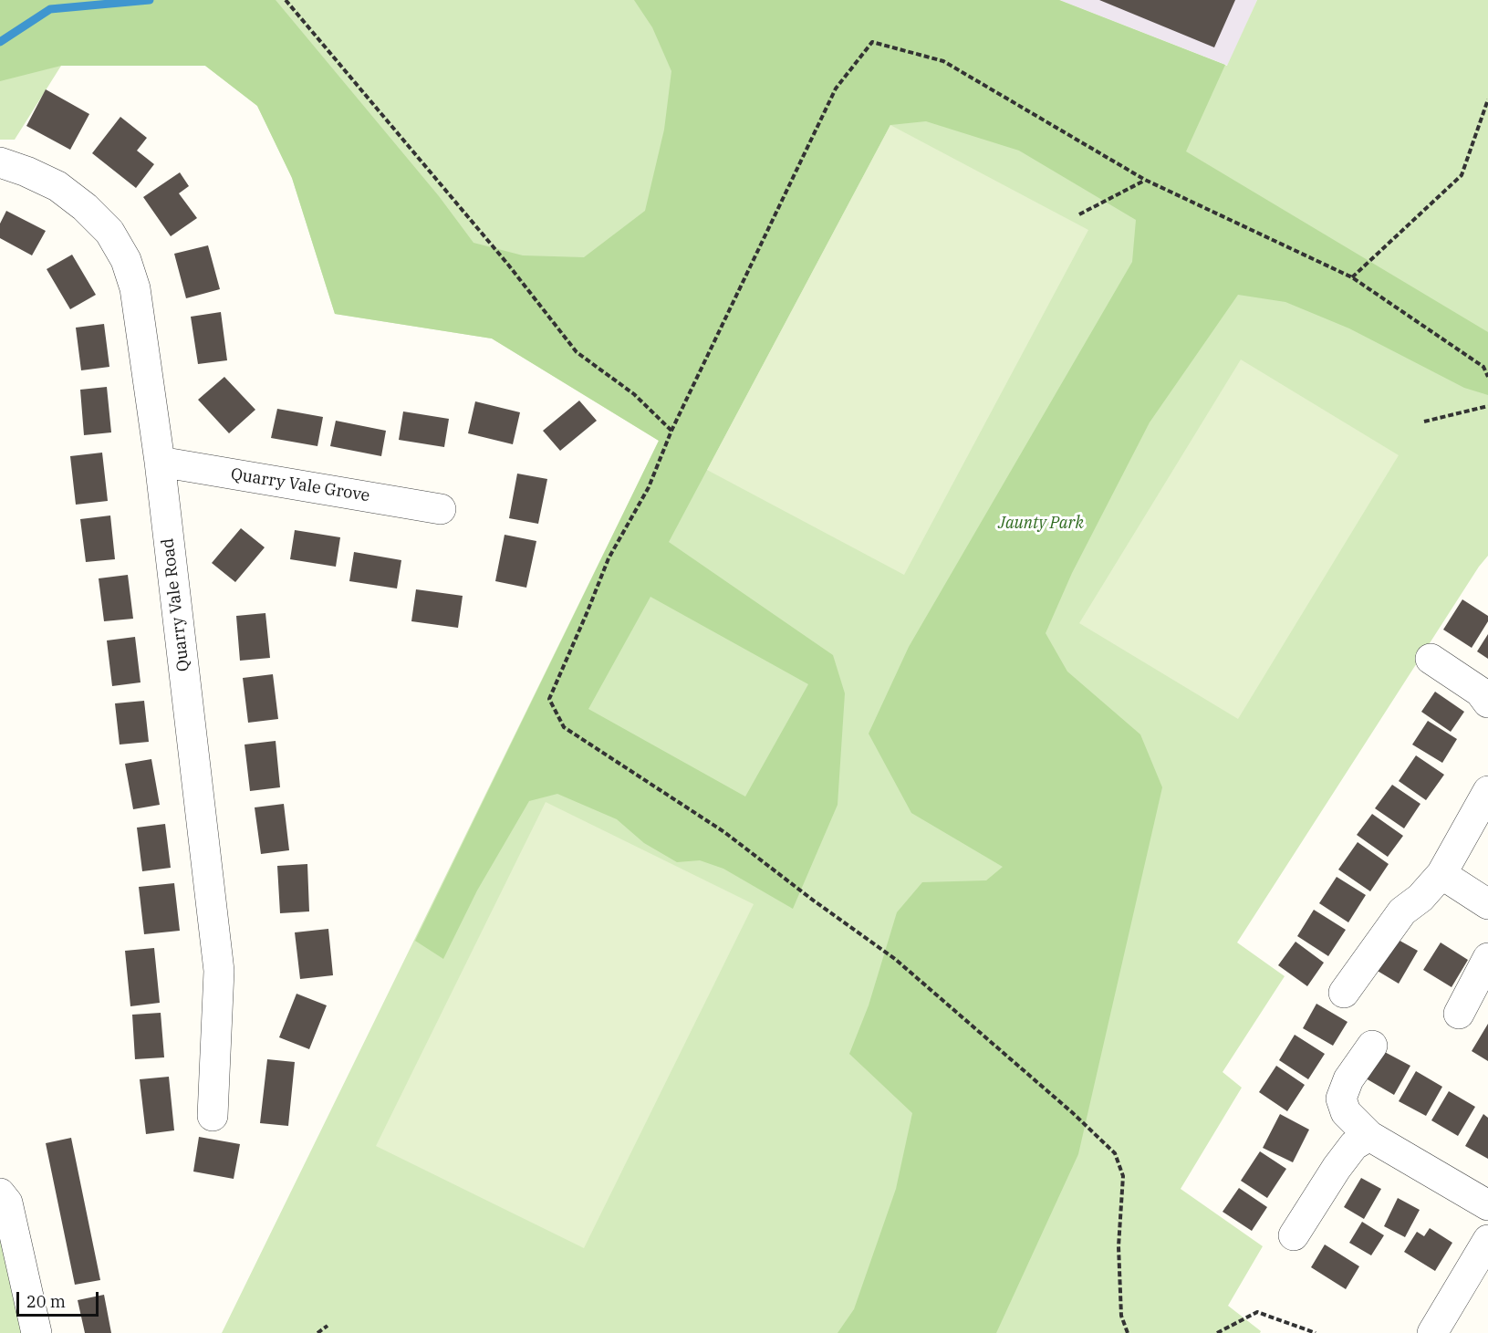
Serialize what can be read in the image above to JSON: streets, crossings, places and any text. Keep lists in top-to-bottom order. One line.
{"streets":{"street":["Quarry Vale Grove","Quarry Vale Road"]},"crossings":[["Quarry Vale Grove","Quarry Vale Road"]],"parks":["Jaunty Park"],"scale_bar":"20 m"}
